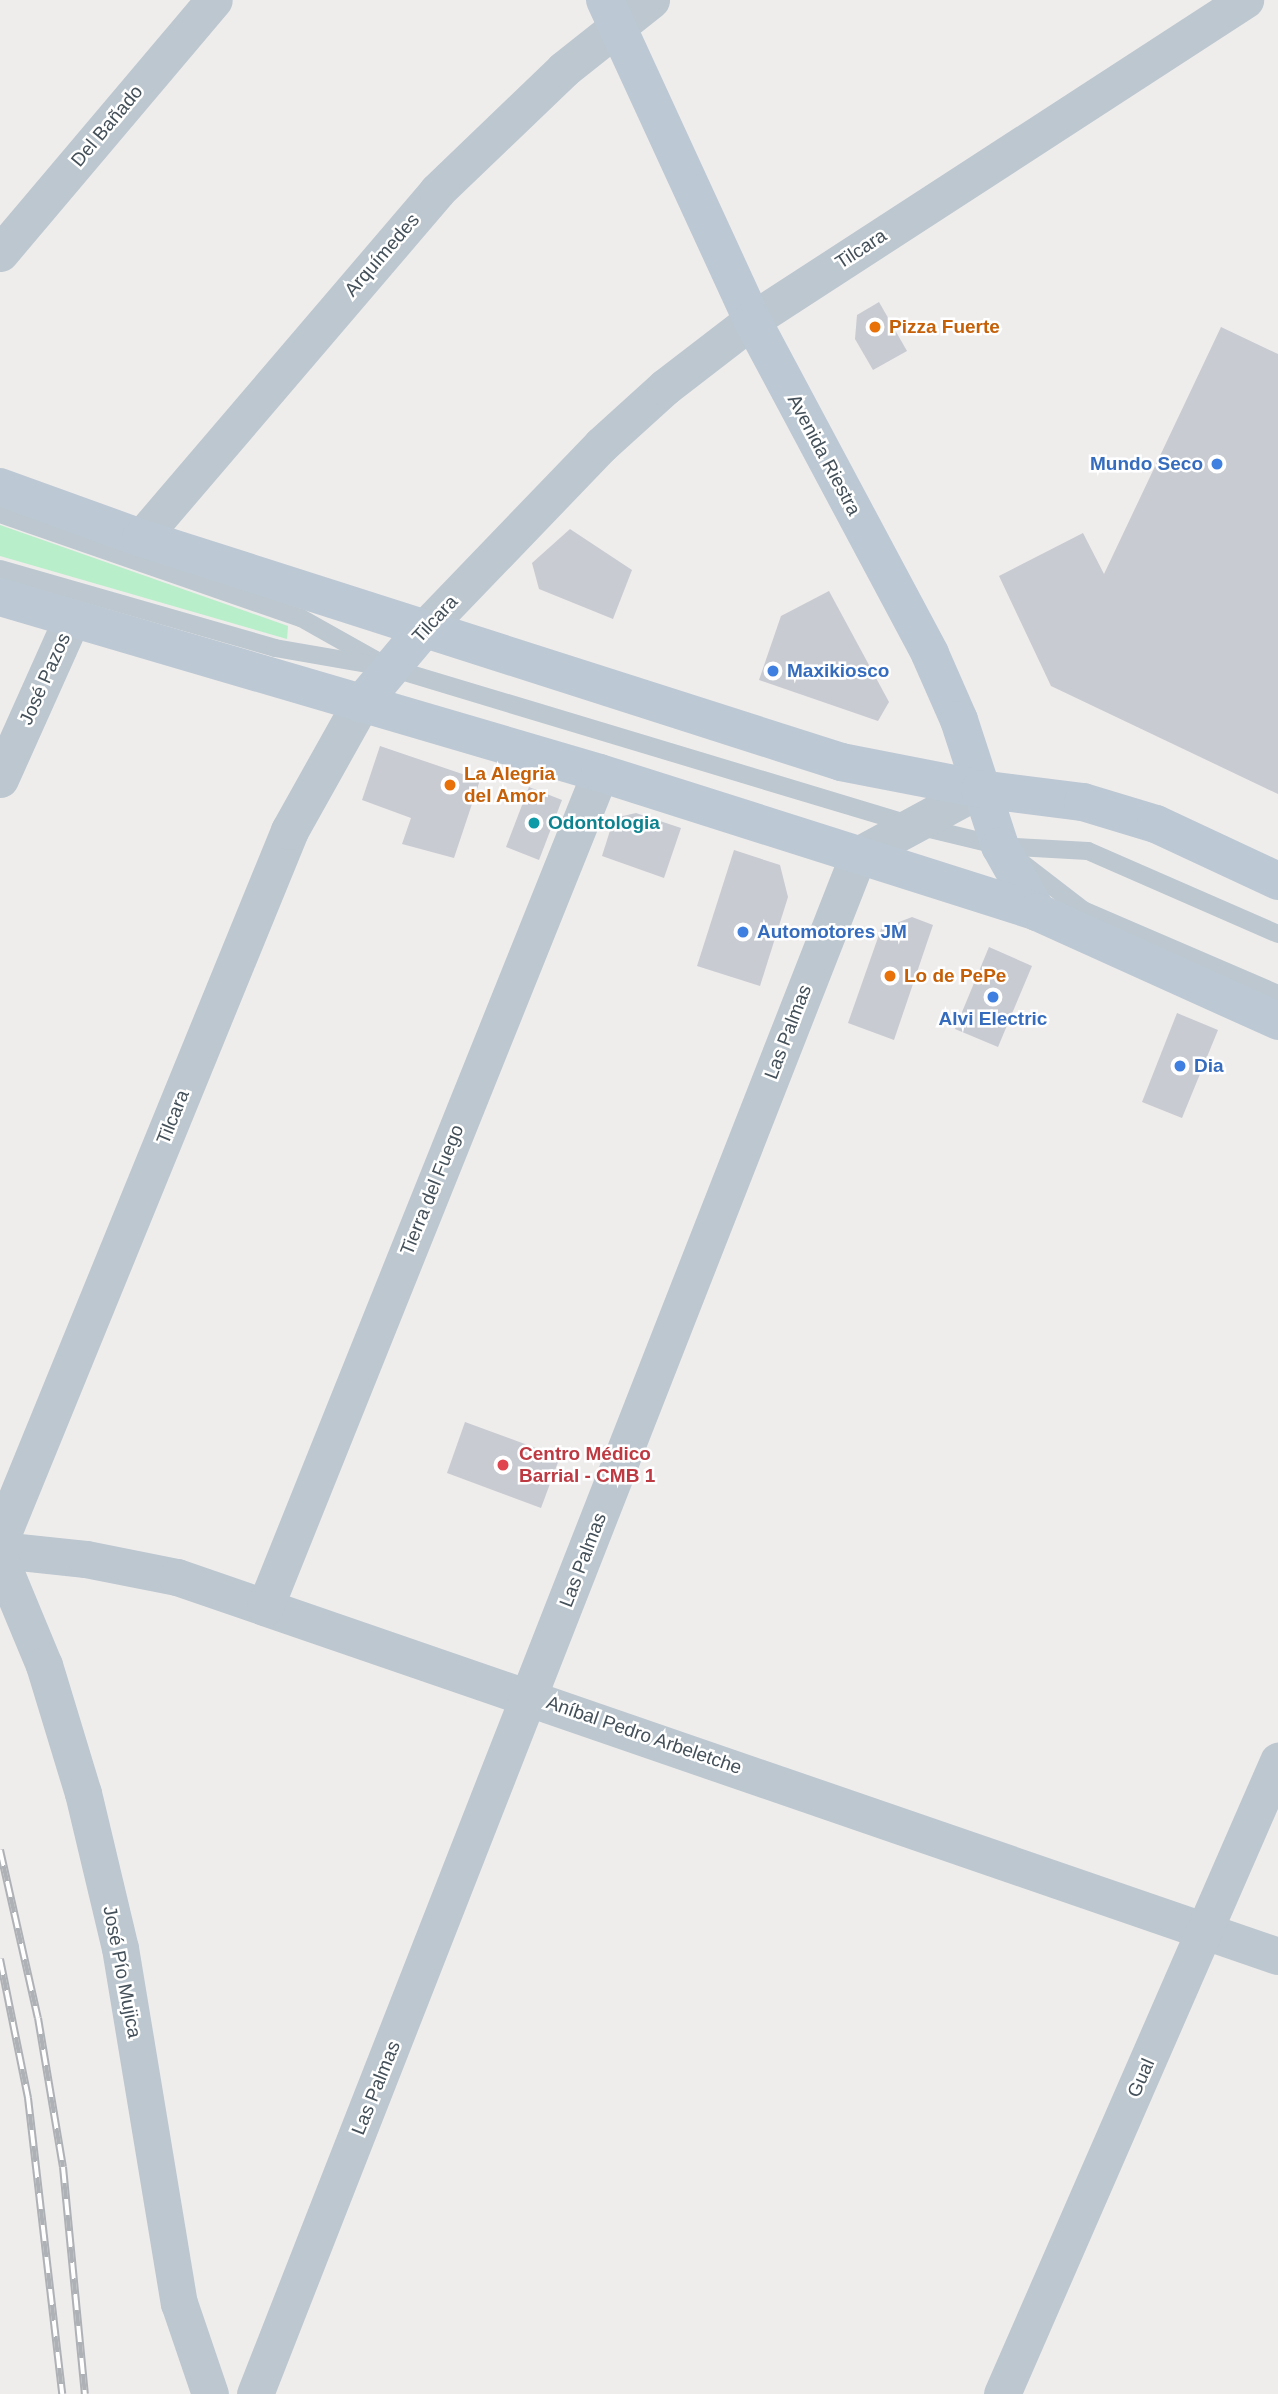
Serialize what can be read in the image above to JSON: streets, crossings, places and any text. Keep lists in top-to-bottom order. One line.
{"streets":{"main road":["Tilcara","Avenida Riestra"],"street":["Del Bañado","Arquímedes","José Pazos","Las Palmas","Tierra del Fuego","Aníbal Pedro Arbeletche","José Pío Mujica","Gual"]},"crossings":[["Tilcara","Avenida Riestra"],["Arquímedes","Avenida Riestra"],["Las Palmas","Aníbal Pedro Arbeletche"],["Tierra del Fuego","Aníbal Pedro Arbeletche"],["Aníbal Pedro Arbeletche","Gual"]],"places":["Pizza Fuerte","Mundo Seco","Maxikiosco","La Alegria del Amor","Odontologia","Automotores JM","Lo de PePe","Alvi Electric","Dia","Centro Médico Barrial - CMB 1"]}
